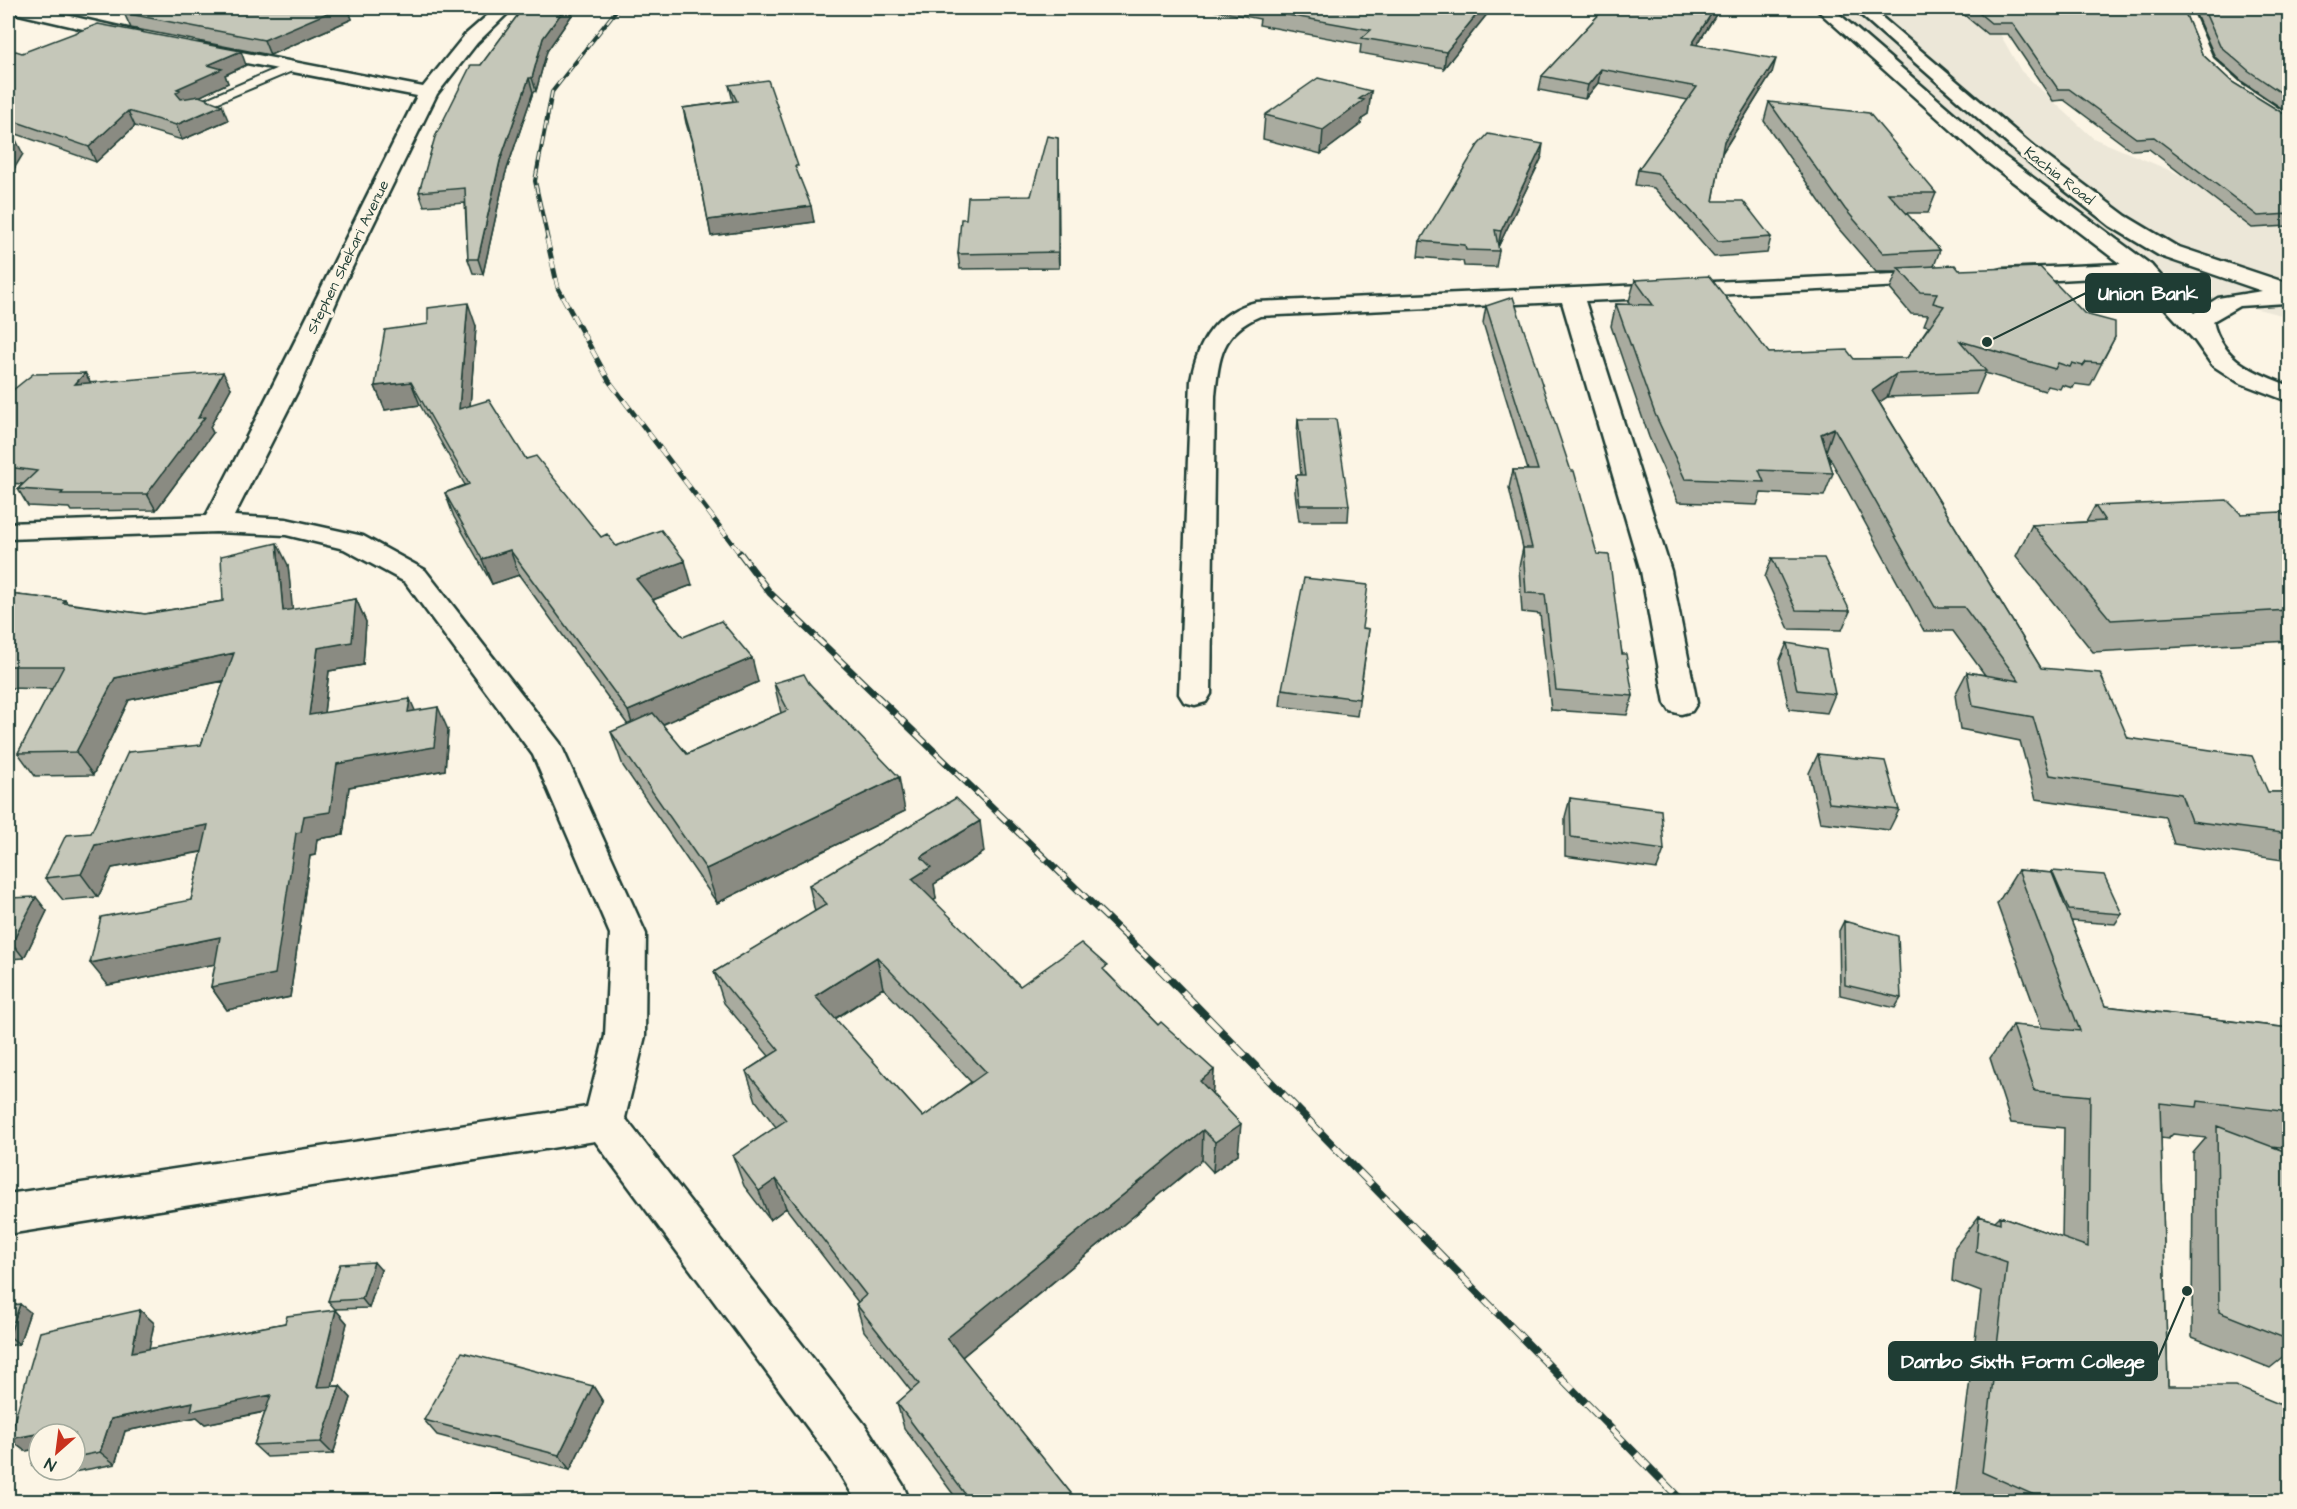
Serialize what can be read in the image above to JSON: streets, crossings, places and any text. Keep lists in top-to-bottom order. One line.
{"streets":{"street":["Kachia Road","Stephen Shekari Avenue"]},"places":["Union Bank","Dambo Sixth Form College"],"north":"bottom left"}
